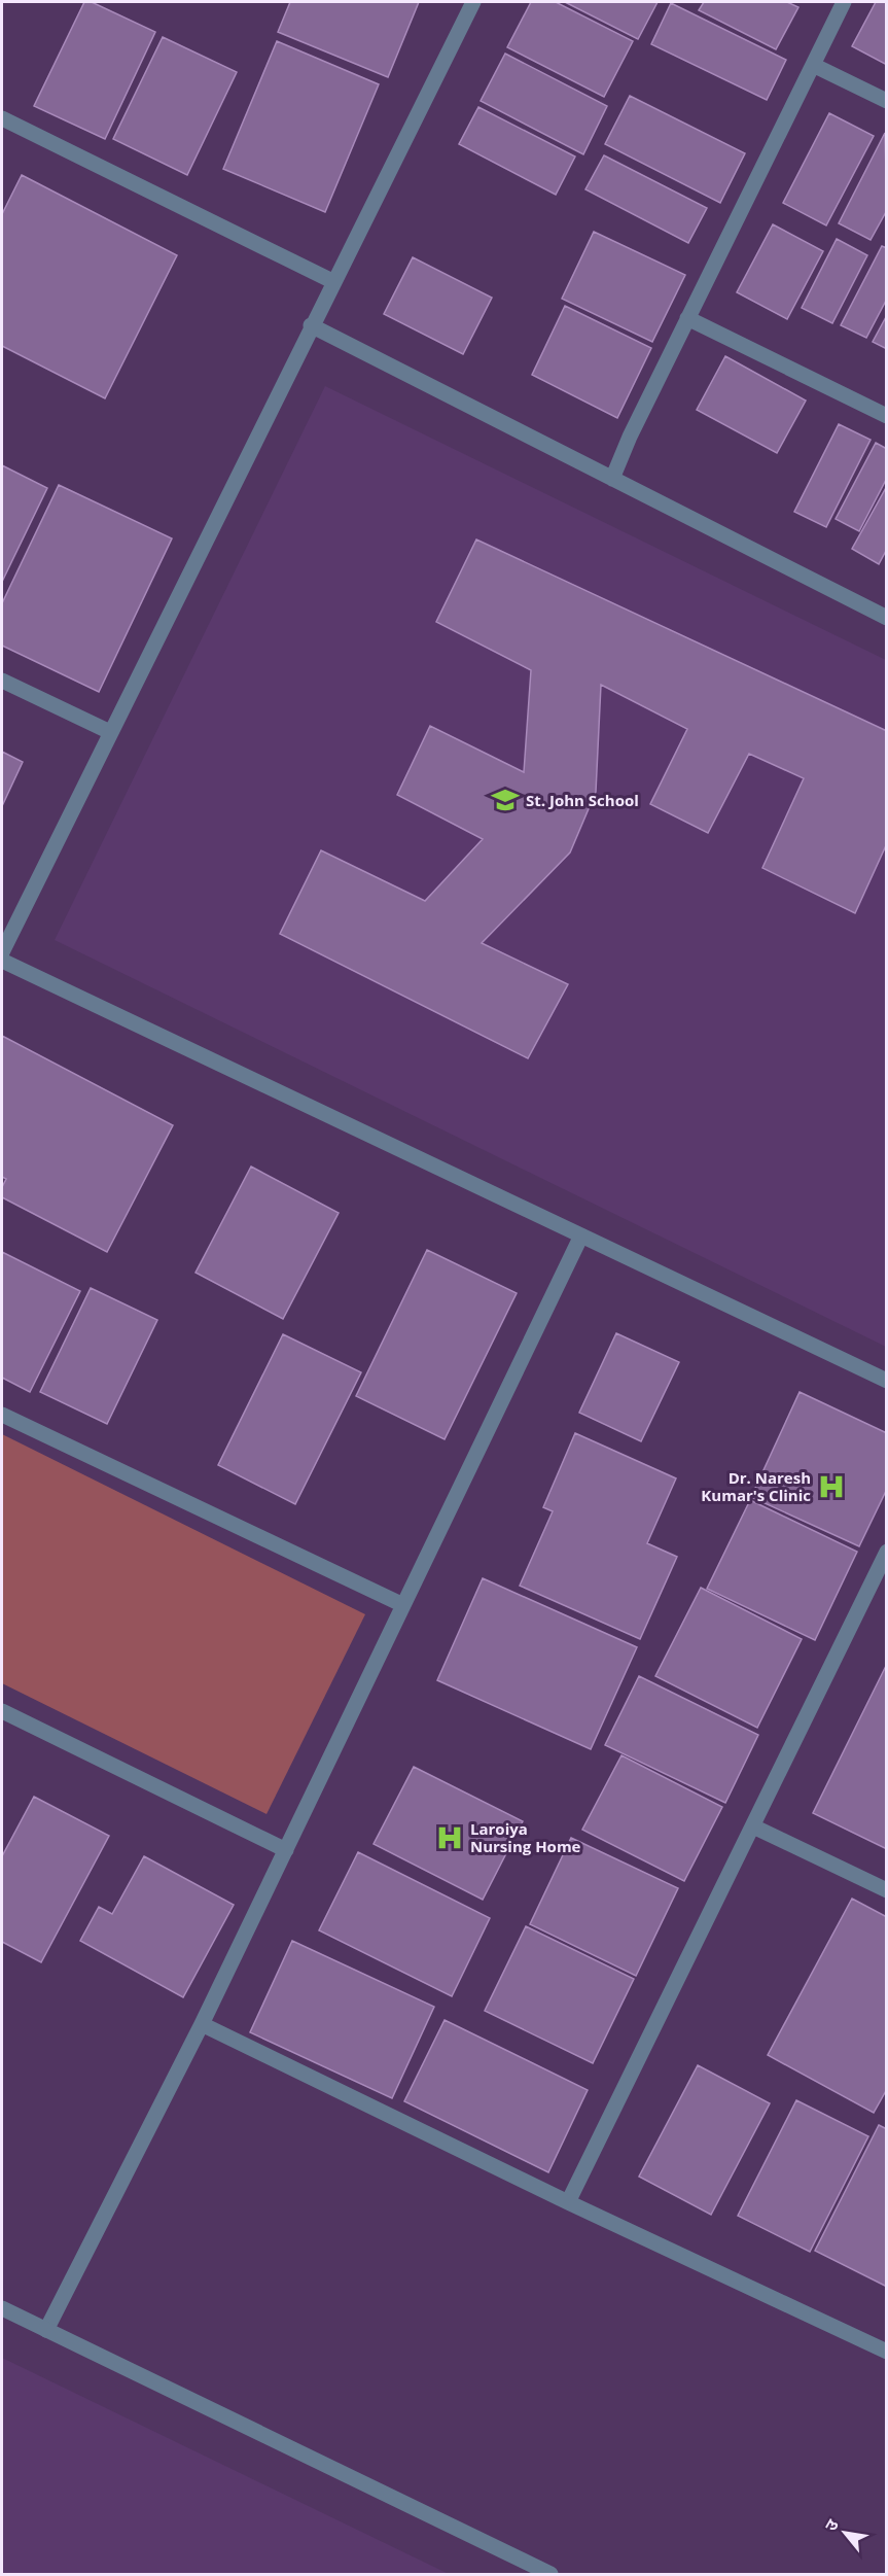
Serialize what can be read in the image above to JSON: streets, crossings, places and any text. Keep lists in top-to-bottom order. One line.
{"places":{"school or university":["St. John School"],"hospital":["Dr. Naresh Kumar's Clinic","Laroiya Nursing Home"]},"north":"top left"}
